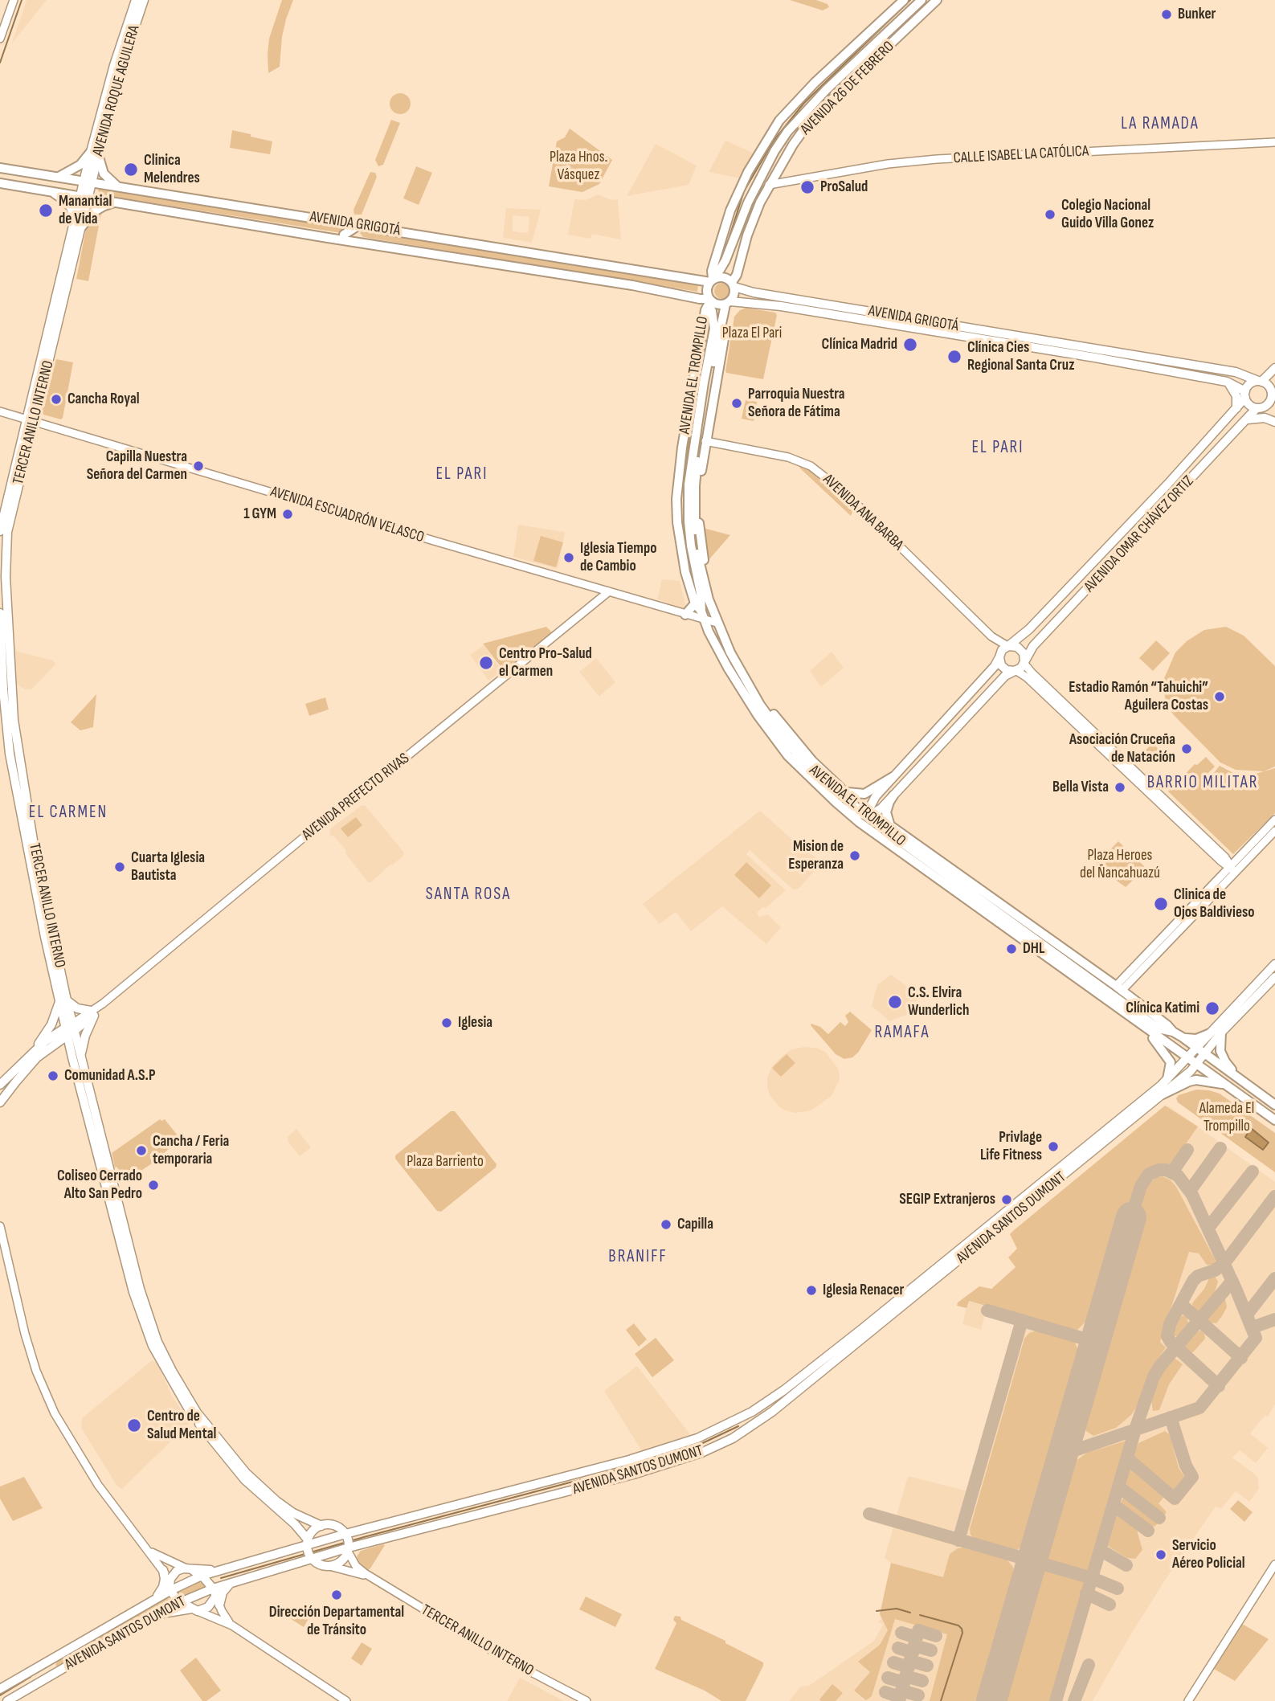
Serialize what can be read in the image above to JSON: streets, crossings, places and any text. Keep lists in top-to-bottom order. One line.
{"streets":{"main road":["AVENIDA 26 DE FEBRERO","AVENIDA ROQUE AGUILERA","AVENIDA GRIGOTÁ","AVENIDA EL TROMPILLO","TERCER ANILLO INTERNO","AVENIDA OMAR CHÁVEZ ORTIZ","AVENIDA PREFECTO RIVAS","AVENIDA SANTOS DUMONT"],"street":["CALLE ISABEL LA CATÓLICA","AVENIDA ANA BARBA","AVENIDA ESCUADRÓN VELASCO"]},"crossings":[["AVENIDA 26 DE FEBRERO","CALLE ISABEL LA CATÓLICA"],["AVENIDA 26 DE FEBRERO","AVENIDA GRIGOTÁ"],["AVENIDA 26 DE FEBRERO","AVENIDA EL TROMPILLO"],["AVENIDA ROQUE AGUILERA","AVENIDA GRIGOTÁ"],["AVENIDA ROQUE AGUILERA","TERCER ANILLO INTERNO"],["AVENIDA GRIGOTÁ","AVENIDA EL TROMPILLO"],["AVENIDA GRIGOTÁ","TERCER ANILLO INTERNO"],["AVENIDA GRIGOTÁ","AVENIDA OMAR CHÁVEZ ORTIZ"],["AVENIDA EL TROMPILLO","AVENIDA ANA BARBA"],["AVENIDA EL TROMPILLO","AVENIDA ESCUADRÓN VELASCO"],["AVENIDA EL TROMPILLO","AVENIDA SANTOS DUMONT"],["TERCER ANILLO INTERNO","AVENIDA ESCUADRÓN VELASCO"],["TERCER ANILLO INTERNO","AVENIDA PREFECTO RIVAS"],["TERCER ANILLO INTERNO","AVENIDA SANTOS DUMONT"],["AVENIDA ANA BARBA","AVENIDA OMAR CHÁVEZ ORTIZ"],["AVENIDA ESCUADRÓN VELASCO","AVENIDA PREFECTO RIVAS"]],"districts":["LA RAMADA","EL PARI","EL PARI","BARRIO MILITAR","EL CARMEN","SANTA ROSA","RAMAFA","BRANIFF"],"parks":["Plaza Hnos. Vásquez","Plaza El Pari","Plaza Heroes del Ñancahuazú","Alameda El Trompillo","Plaza Barriento"],"places":["Bunker","Clinica Melendres","ProSalud","Manantial de Vida","Colegio Nacional Guido Villa Gonez","Clínica Madrid","Clínica Cies Regional Santa Cruz","Cancha Royal","Parroquia Nuestra Señora de Fátima","Capilla Nuestra Señora del Carmen","1 GYM","Iglesia Tiempo de Cambio","Centro Pro-Salud el Carmen","Estadio Ramón “Tahuichi” Aguilera Costas","Asociación Cruceña de Natación","Bella Vista","Mision de Esperanza","Cuarta Iglesia Bautista","Clinica de Ojos Baldivieso","DHL","C.S. Elvira Wunderlich","Clínica Katimi","Iglesia","Comunidad A.S.P","Privlage Life Fitness","Cancha / Feria temporaria","Coliseo Cerrado Alto San Pedro","SEGIP Extranjeros","Capilla","Iglesia Renacer","Centro de Salud Mental","Servicio Aéreo Policial","Dirección Departamental de Tránsito"]}
